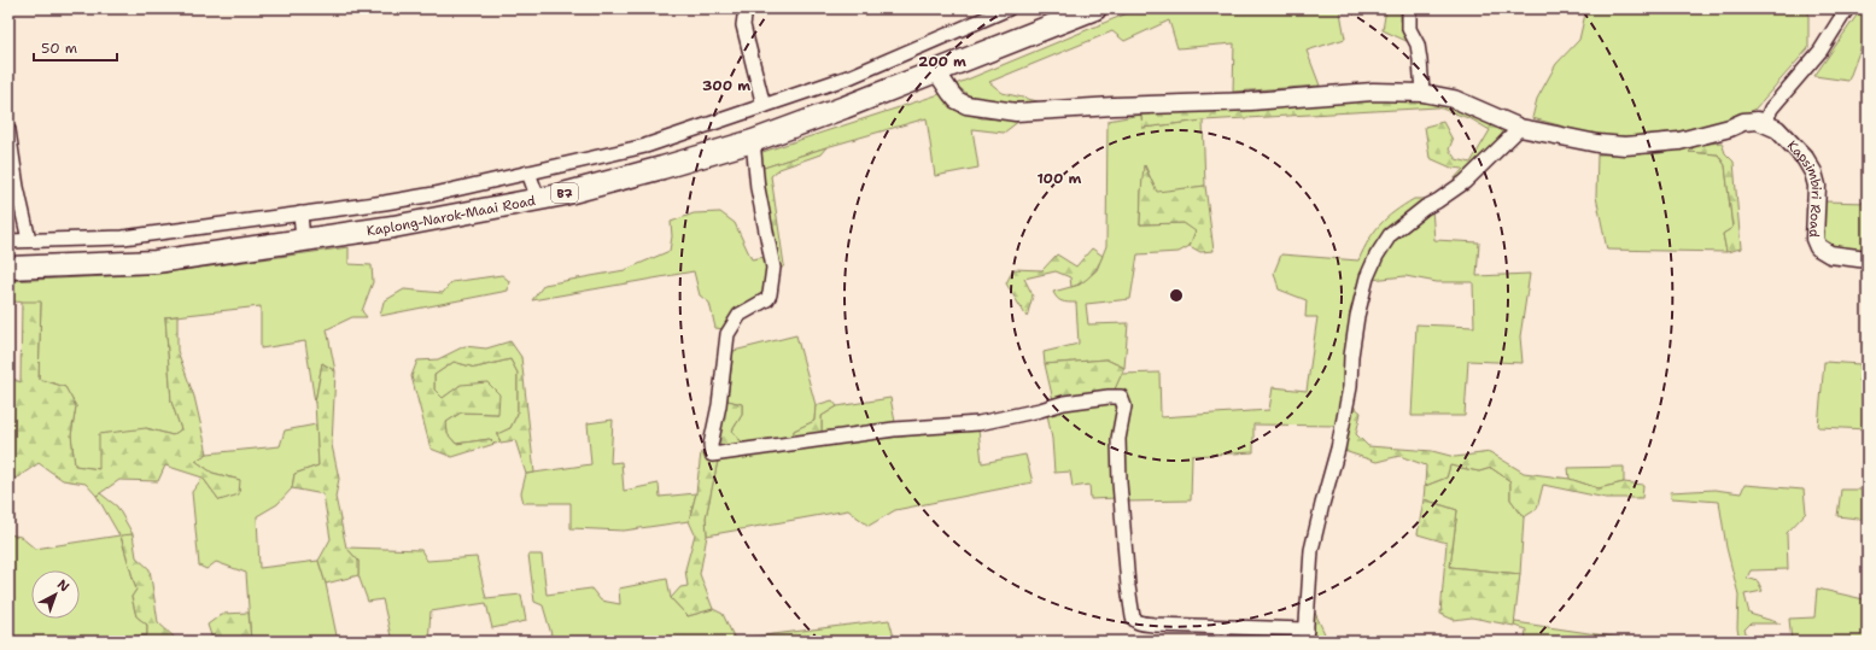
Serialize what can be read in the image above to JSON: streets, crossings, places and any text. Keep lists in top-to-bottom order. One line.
{"streets":{"highway":["B7","Kaplong-Narok-Maai Road"],"street":["Kapsimbiri Road"]},"scale_bar":"50 m","north":"top right","rings":["200 m","300 m","100 m"]}
